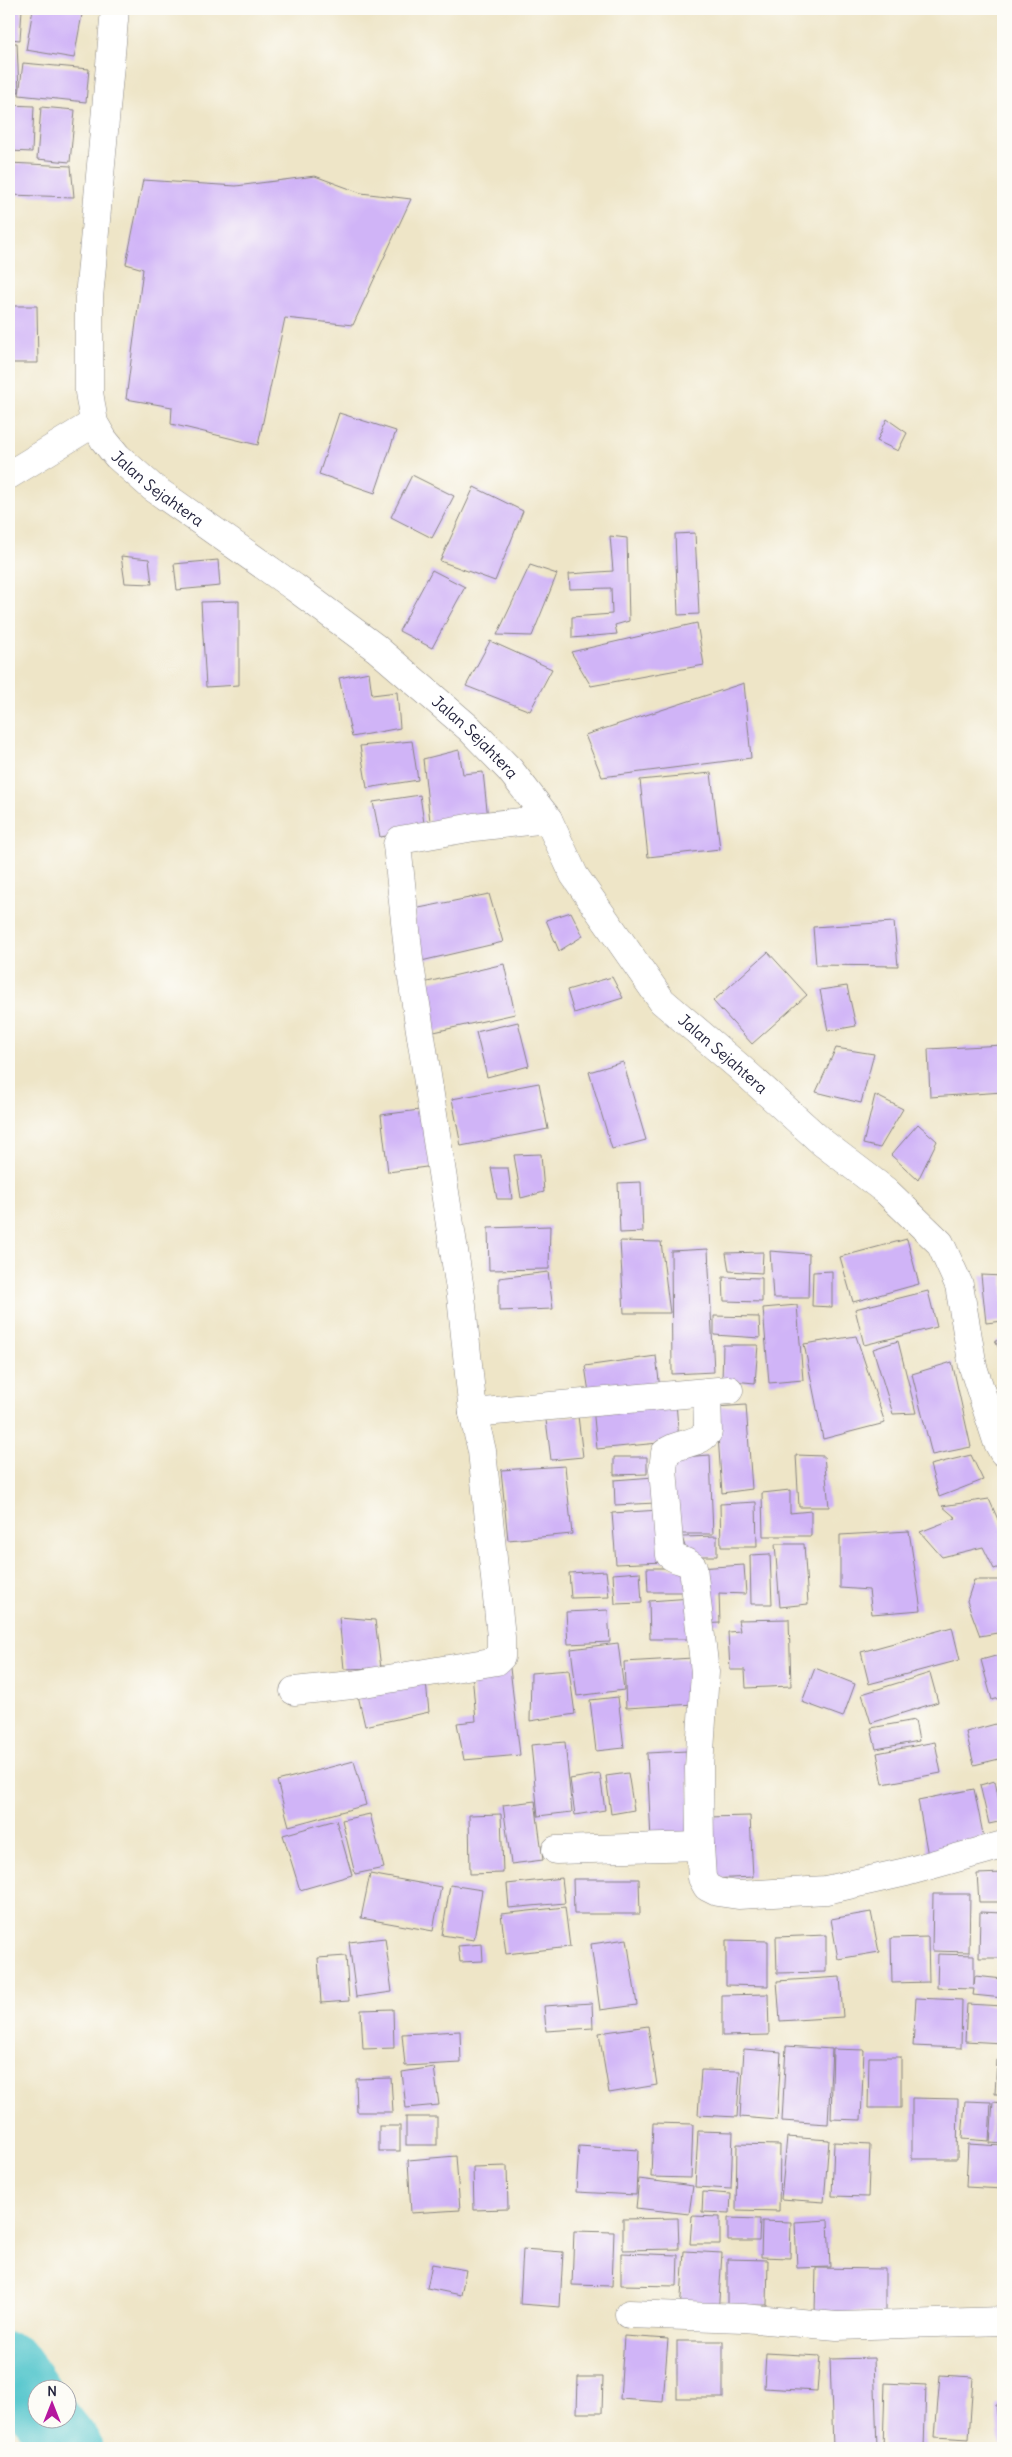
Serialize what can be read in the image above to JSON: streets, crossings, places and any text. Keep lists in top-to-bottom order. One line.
{"streets":{"street":["Jalan Sejahtera"]},"north":"top"}
